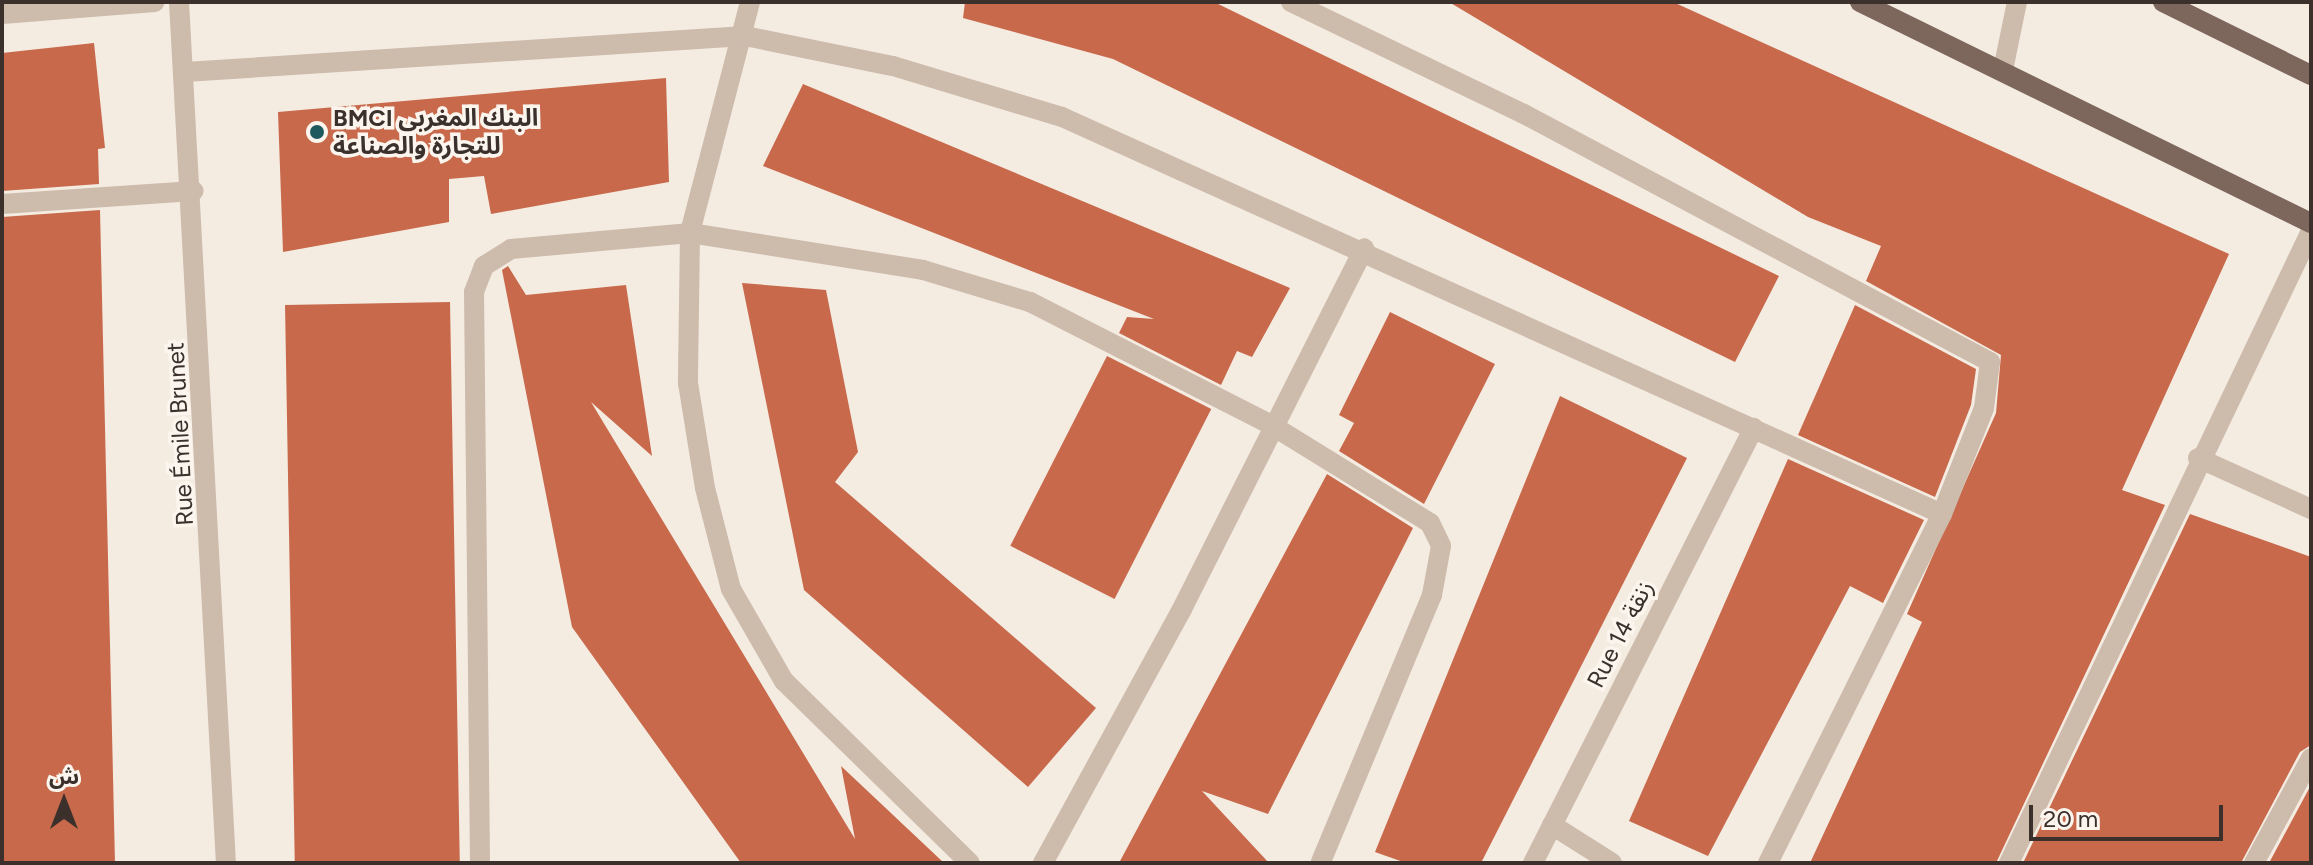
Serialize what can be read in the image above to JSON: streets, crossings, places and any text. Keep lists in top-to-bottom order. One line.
{"streets":{"street":["Rue Émile Brunet","Rue 14 زنقة"]},"places":["BMCI البنك المغربي للتجارة والصناعة"],"scale_bar":"20 m","north":"top"}
